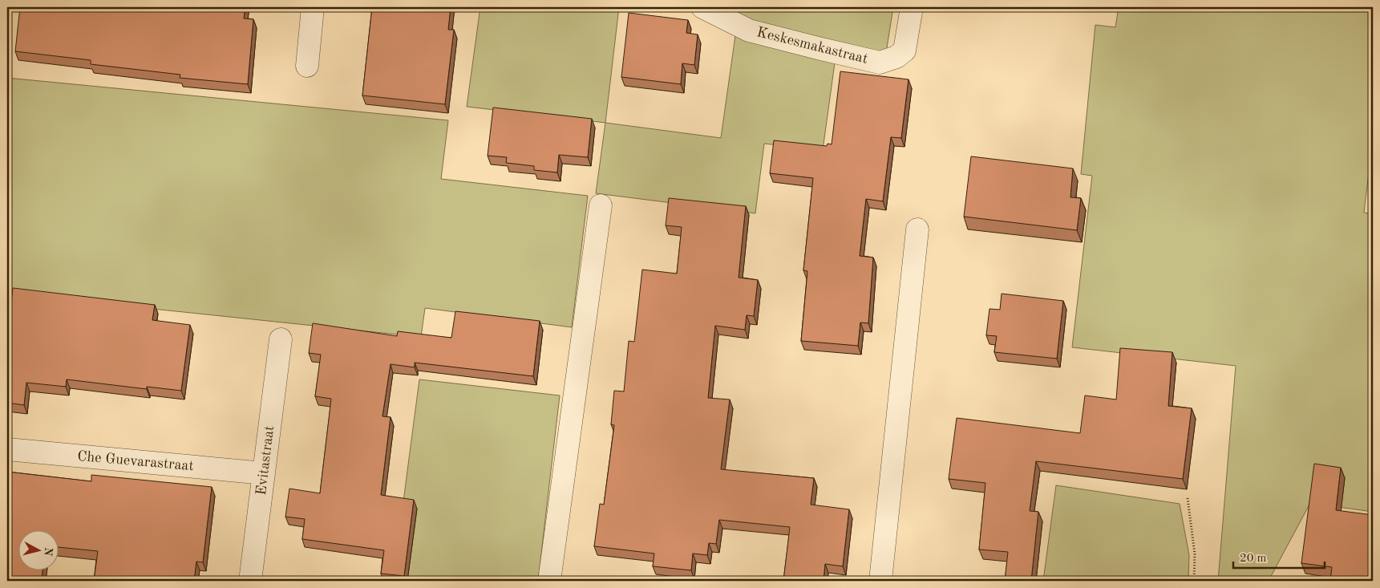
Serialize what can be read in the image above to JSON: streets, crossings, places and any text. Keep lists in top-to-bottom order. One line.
{"streets":{"street":["Keskesmakastraat","Evitastraat","Che Guevarastraat"]},"crossings":[["Evitastraat","Che Guevarastraat"]],"scale_bar":"20 m","north":"right"}
